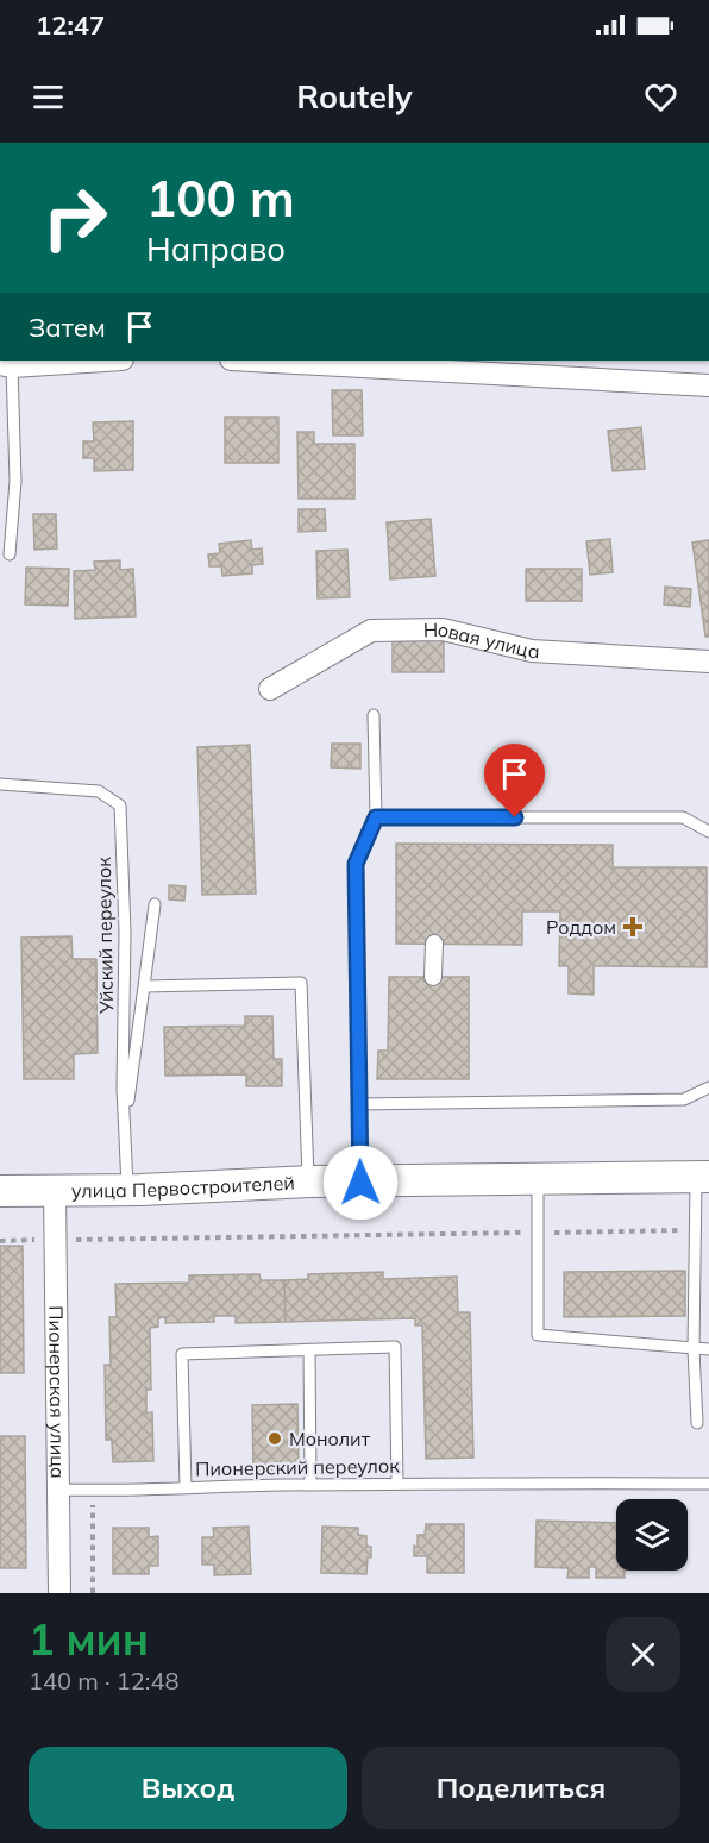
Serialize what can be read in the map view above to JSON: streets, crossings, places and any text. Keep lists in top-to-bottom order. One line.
{"streets":{"main road":["улица Первостроителей"],"street":["Новая улица","Пионерская улица"],"lane":["Уйский переулок","Пионерский переулок"]},"crossings":[["Уйский переулок","улица Первостроителей"],["улица Первостроителей","Пионерская улица"],["Пионерская улица","Пионерский переулок"]],"places":{"health":["Роддом"],"other":["Монолит"]},"page":{"status":"12:47","header":"Routely","turn":["100 m","Направо"],"then":"Затем","heading":["1 мин","140 m · 12:48"],"buttons":["Выход","Поделиться"]}}
